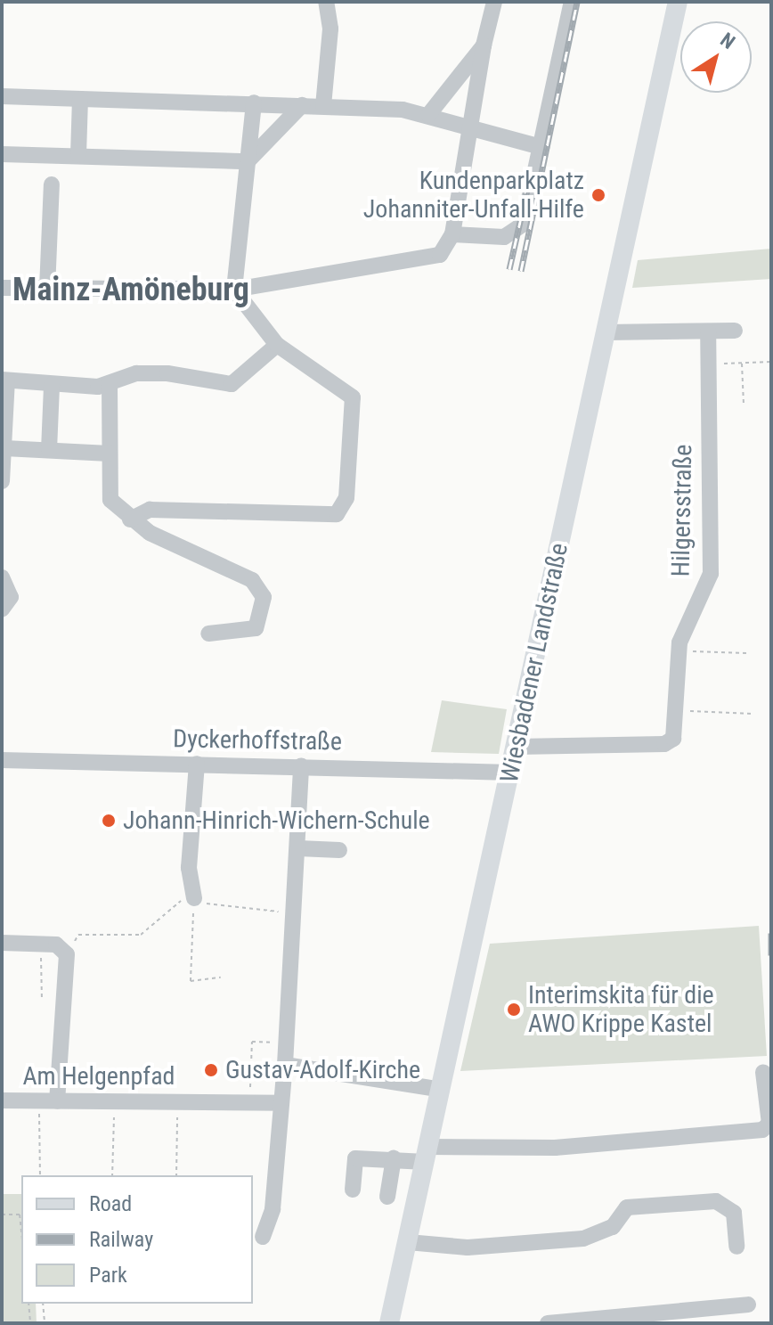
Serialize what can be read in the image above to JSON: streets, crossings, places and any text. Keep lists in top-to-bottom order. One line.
{"streets":{"main road":["Wiesbadener Landstraße"],"street":["Hilgersstraße","Dyckerhoffstraße","Am Helgenpfad"]},"crossings":[["Hilgersstraße","Wiesbadener Landstraße"],["Wiesbadener Landstraße","Dyckerhoffstraße"]],"districts":["Mainz-Amöneburg"],"places":["Kundenparkplatz Johanniter-Unfall-Hilfe","Johann-Hinrich-Wichern-Schule","Interimskita für die AWO Krippe Kastel","Gustav-Adolf-Kirche"],"legend":["Road","Railway","Park"],"north":"top right"}
